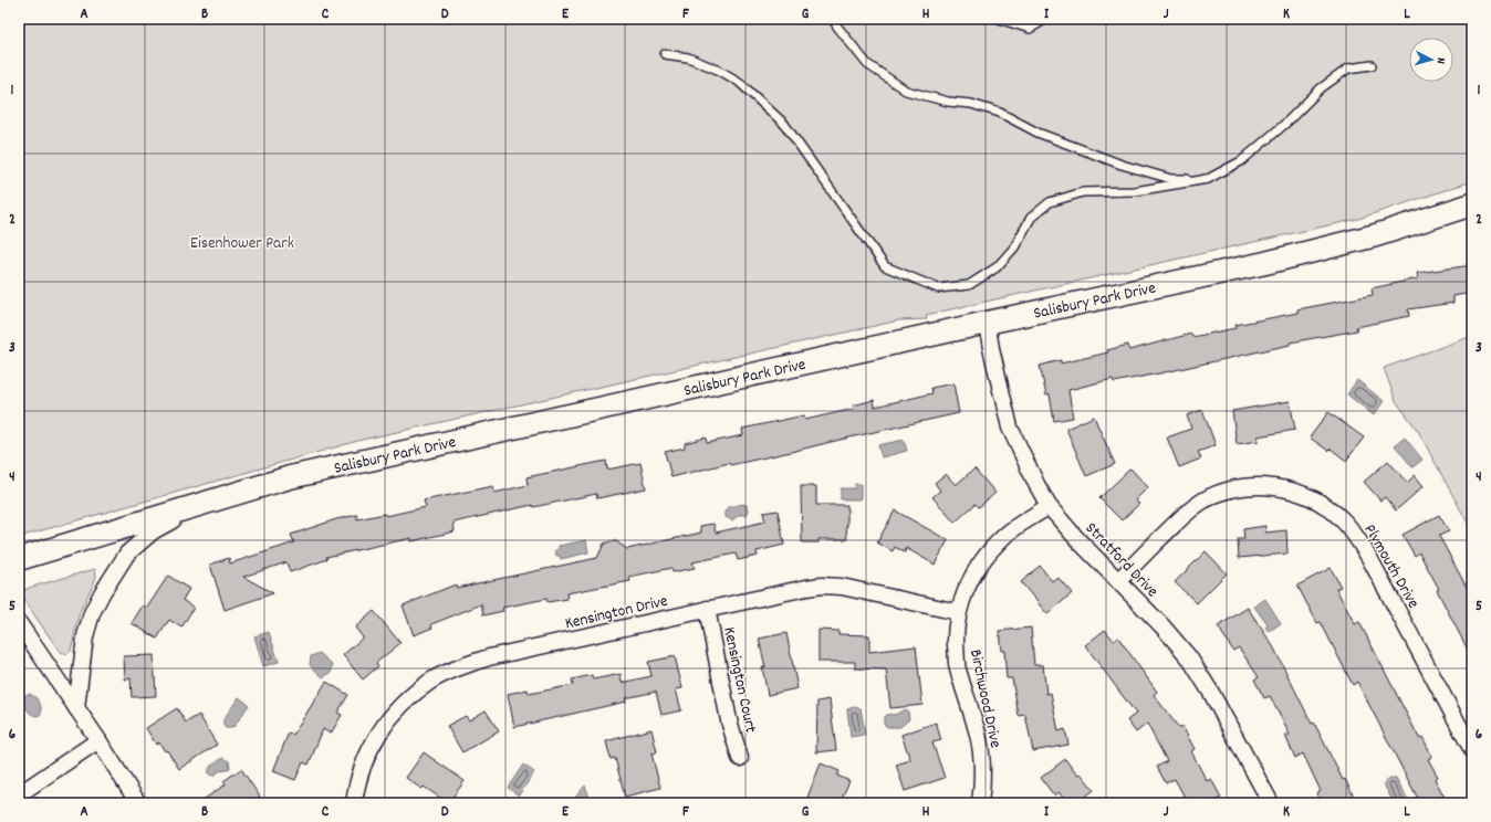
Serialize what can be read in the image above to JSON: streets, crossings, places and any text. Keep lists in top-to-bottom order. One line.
{"streets":{"main road":["Salisbury Park Drive"],"street":["Stratford Drive","Plymouth Drive","Kensington Drive","Kensington Court","Birchwood Drive"]},"crossings":[["Salisbury Park Drive","Stratford Drive"],["Stratford Drive","Plymouth Drive"],["Stratford Drive","Birchwood Drive"],["Kensington Drive","Kensington Court"],["Kensington Drive","Birchwood Drive"]],"parks":["Eisenhower Park"],"north":"right","grid":{"columns":["A","B","C","D","E","F","G","H","I","J","K","L"],"rows":["1","2","3","4","5","6"]}}
